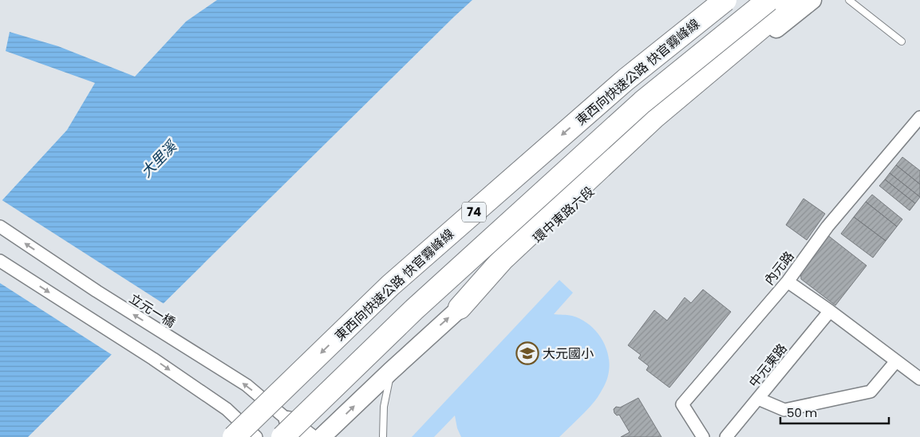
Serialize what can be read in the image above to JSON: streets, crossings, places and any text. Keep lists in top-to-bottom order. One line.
{"streets":{"highway":["東西向快速公路 快官霧峰線","74"],"street":["環中東路六段","內元路","立元一橋","中元東路"]},"crossings":[["東西向快速公路 快官霧峰線","立元一橋"]],"water":["大里溪"],"places":{"school or university":["大元國小"]},"scale_bar":"50 m"}
